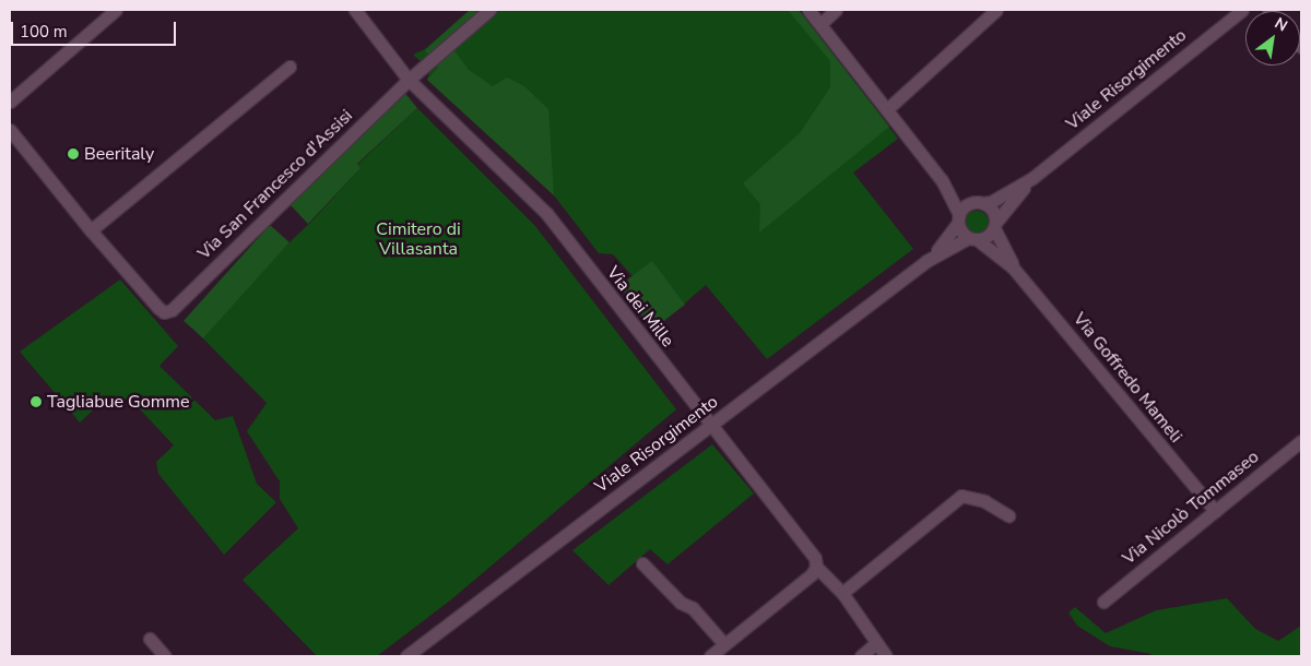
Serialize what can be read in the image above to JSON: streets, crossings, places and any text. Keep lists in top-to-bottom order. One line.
{"streets":{"street":["Viale Risorgimento","Via San Francesco d'Assisi","Via dei Mille","Via Goffredo Mameli","Via Nicolò Tommaseo"]},"crossings":[["Viale Risorgimento","Via dei Mille"],["Viale Risorgimento","Via Goffredo Mameli"],["Via San Francesco d'Assisi","Via dei Mille"],["Via Goffredo Mameli","Via Nicolò Tommaseo"]],"parks":["Cimitero di Villasanta"],"places":["Beeritaly","Tagliabue Gomme"],"scale_bar":"100 m","north":"top right"}
